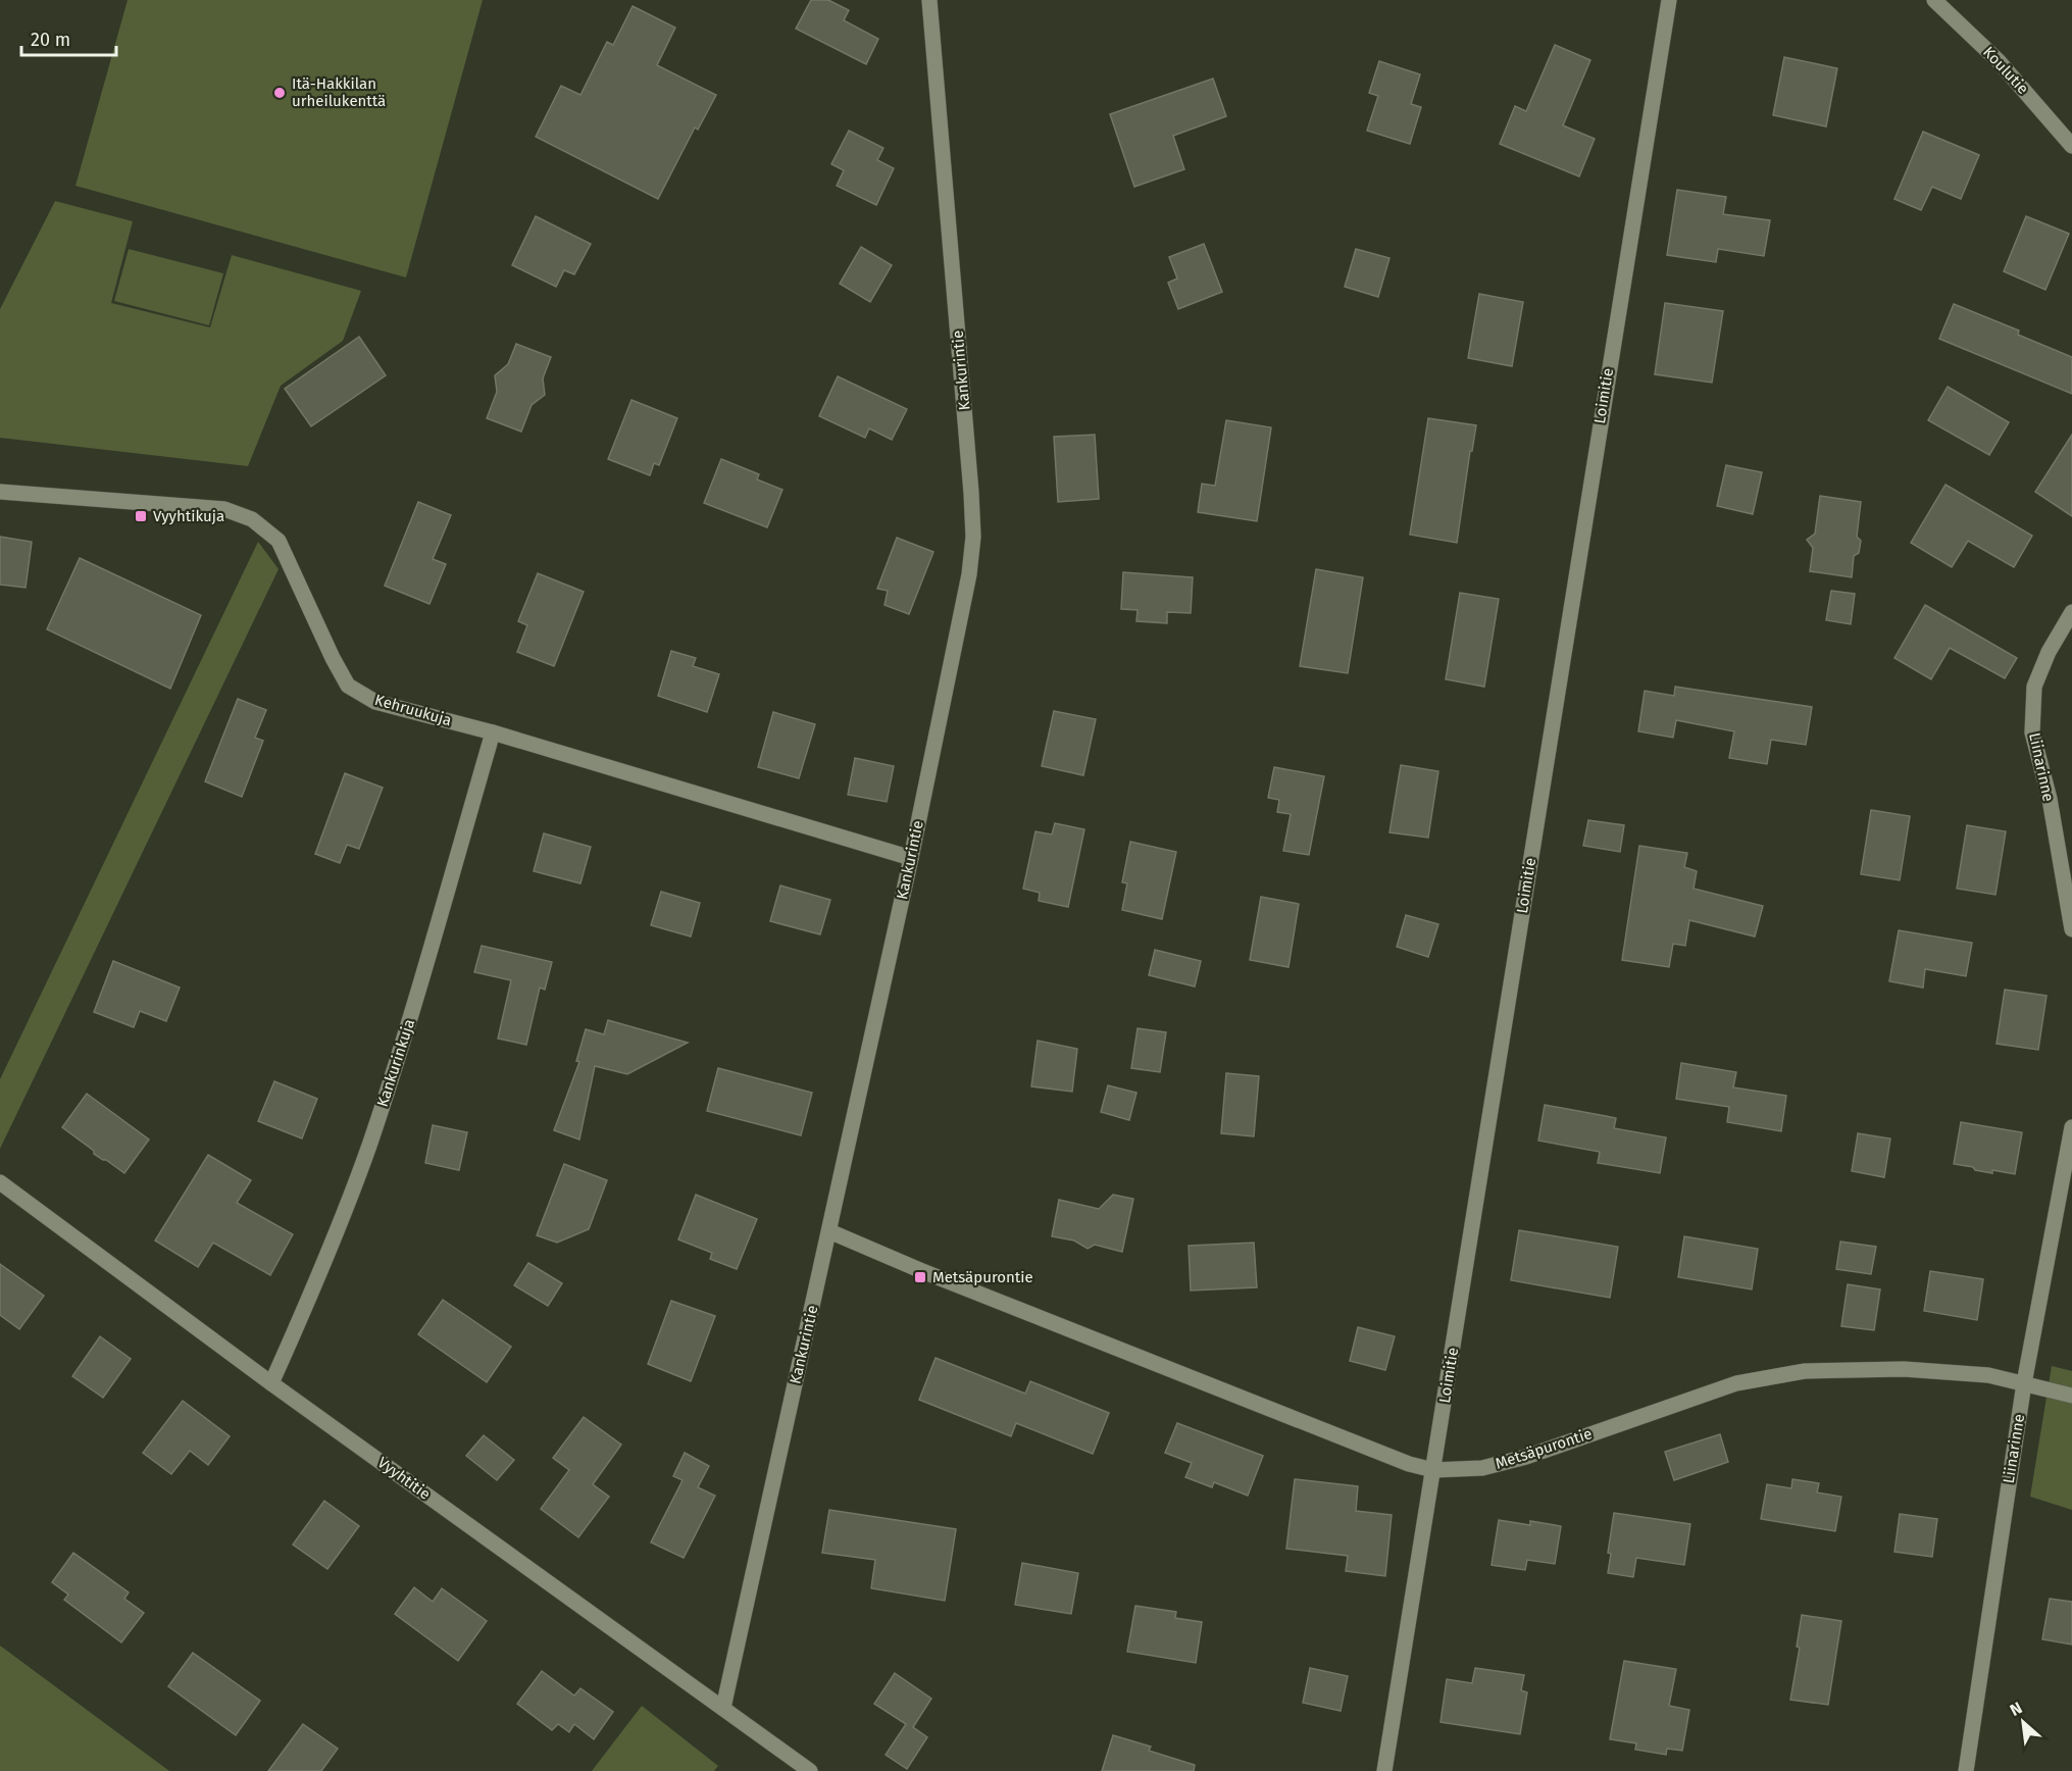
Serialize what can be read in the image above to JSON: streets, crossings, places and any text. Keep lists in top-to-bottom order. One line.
{"streets":{"street":["Koulutie","Kankurintie","Loimitie","Kehruukuja","Liinarinne","Kankurinkuja","Metsäpurontie","Vyyhtitie"]},"crossings":[["Kankurintie","Kehruukuja"],["Kankurintie","Metsäpurontie"],["Kankurintie","Vyyhtitie"],["Loimitie","Metsäpurontie"],["Kehruukuja","Kankurinkuja"],["Liinarinne","Metsäpurontie"],["Kankurinkuja","Vyyhtitie"]],"places":{"other":["Itä-Hakkilan urheilukenttä"],"transit":["Vyyhtikuja","Metsäpurontie"]},"scale_bar":"20 m","north":"top left"}
